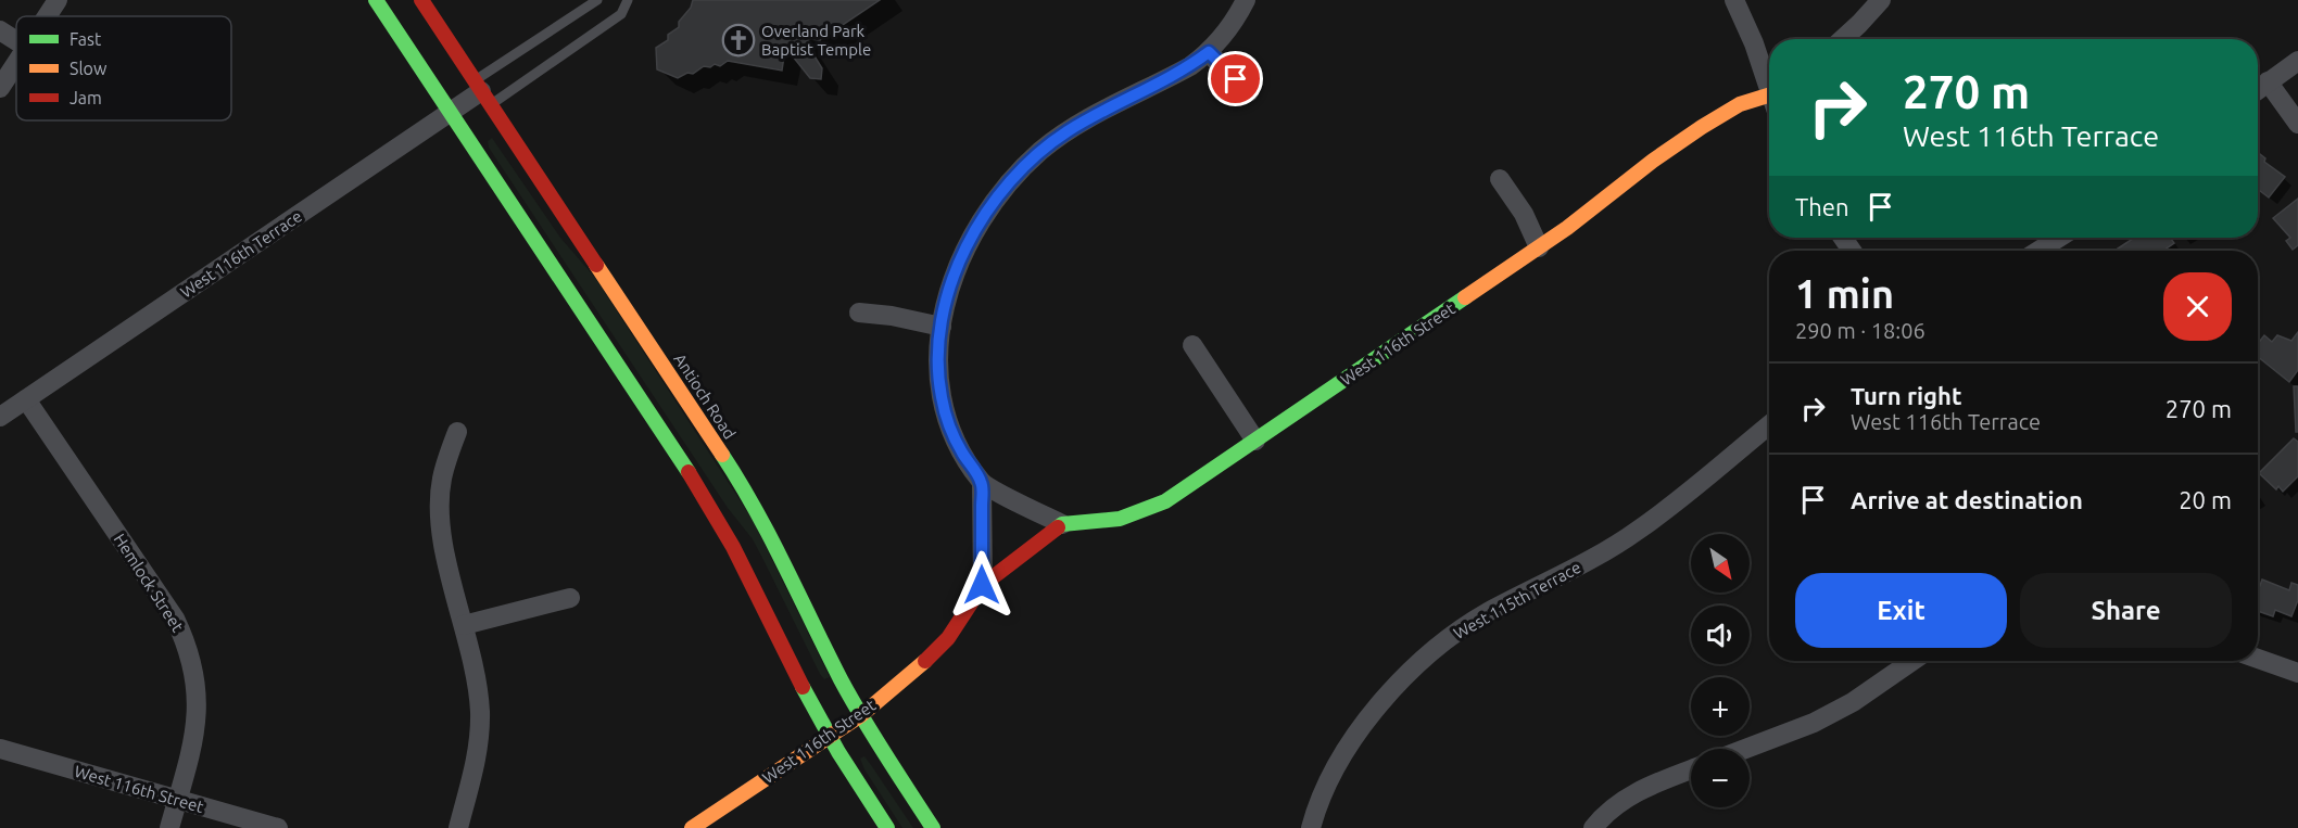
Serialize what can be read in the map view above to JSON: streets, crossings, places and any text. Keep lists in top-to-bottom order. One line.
{"streets":{"main road":["West 116th Street","Antioch Road"],"street":["West 116th Terrace","Hemlock Street","West 115th Terrace"]},"crossings":[["West 116th Terrace","Antioch Road"],["West 116th Terrace","Hemlock Street"],["West 116th Street","Antioch Road"],["West 116th Street","Hemlock Street"]],"places":{"church":["Overland Park Baptist Temple"]},"legend":["Fast","Slow","Jam"],"north":"bottom right","page":{"turn":["270 m","West 116th Terrace"],"then":"Then","heading":["1 min","290 m · 18:06"],"list":[{"name":"Turn right","note":"West 116th Terrace","value":"270 m"},{"name":"Arrive at destination","value":"20 m"}],"map_buttons":["+","−"],"buttons":["Exit","Share"]}}
